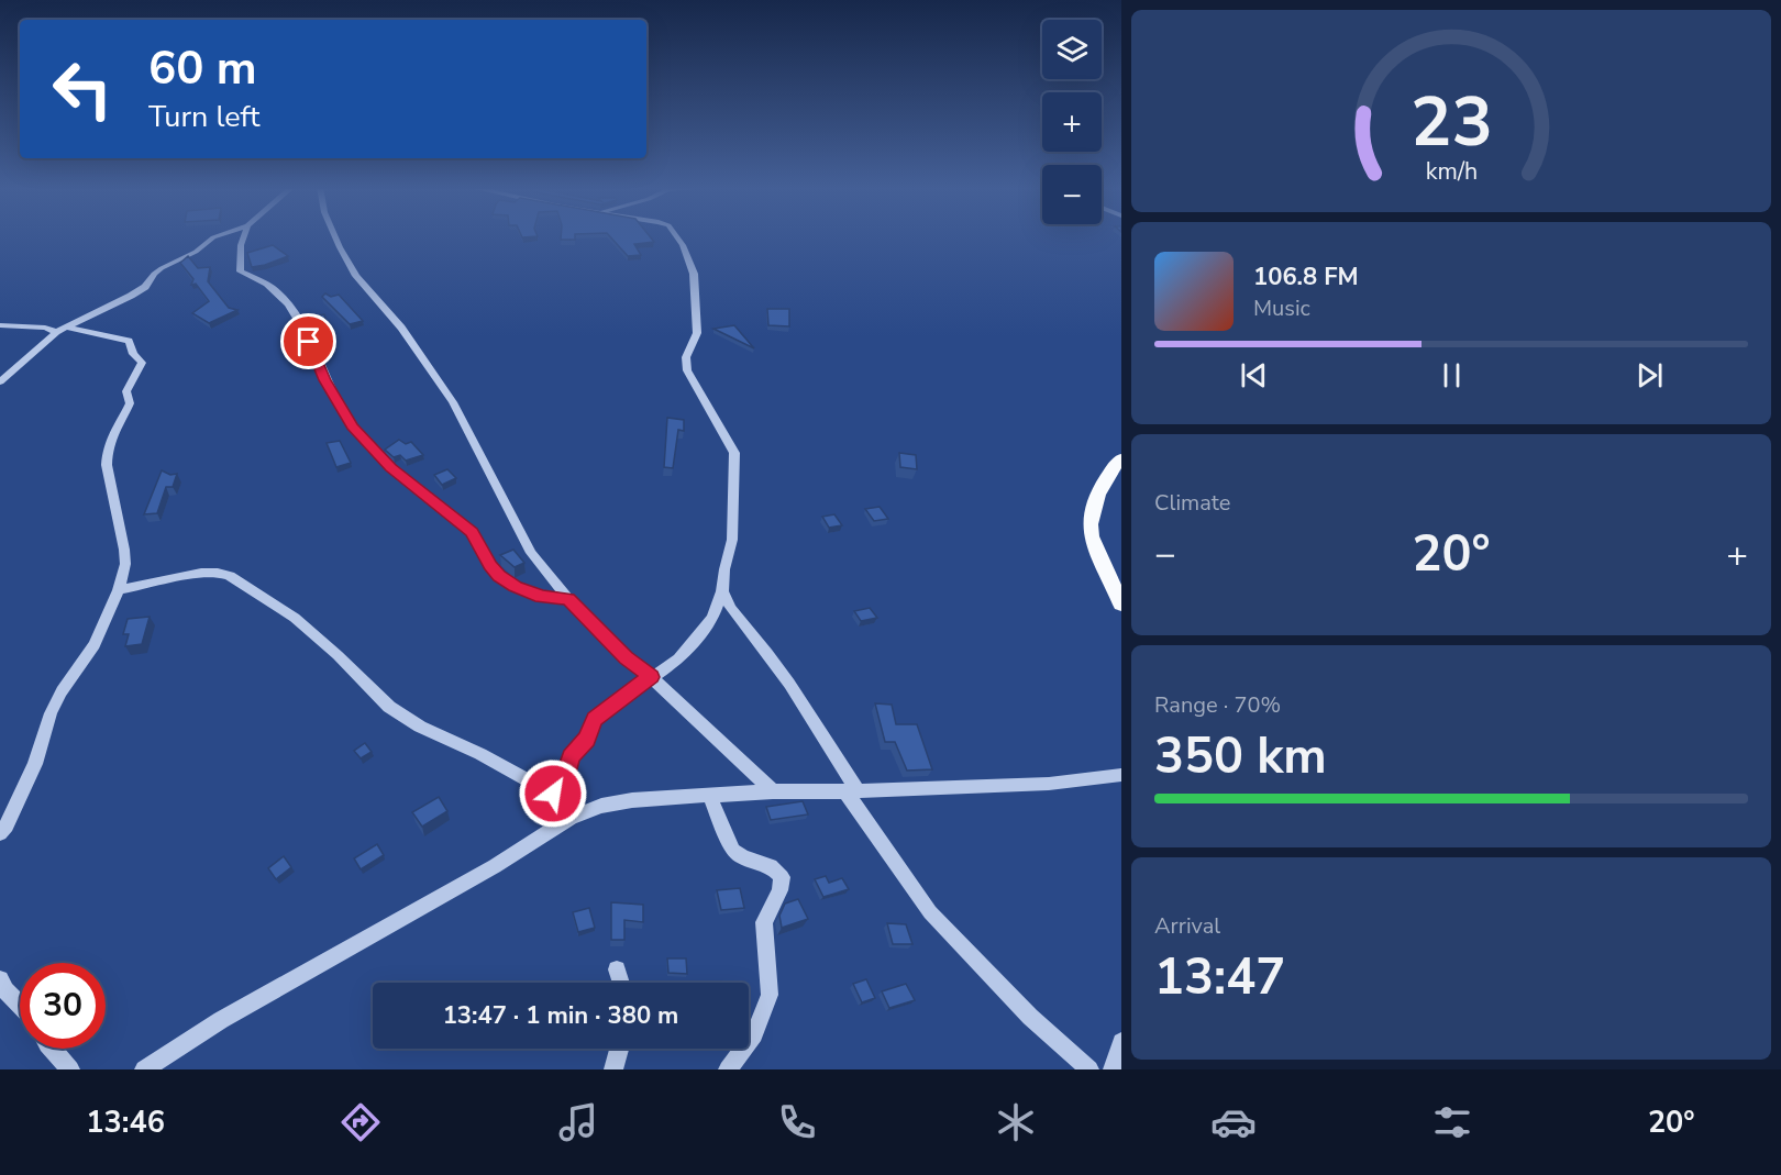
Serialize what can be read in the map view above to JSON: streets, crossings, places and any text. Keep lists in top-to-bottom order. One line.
{"page":{"map_buttons":["+","−"],"turn":["60 m","Turn left"],"song":["106.8 FM","Music"],"tile":["Climate",["Range · 70%","350 km"],["Arrival","13:47"]],"heat":["−","20°","+"],"limit":"30","trip":"13:47 · 1 min · 380 m","tabs":["13:46","20°"],"gauge":["23","km/h"]}}
